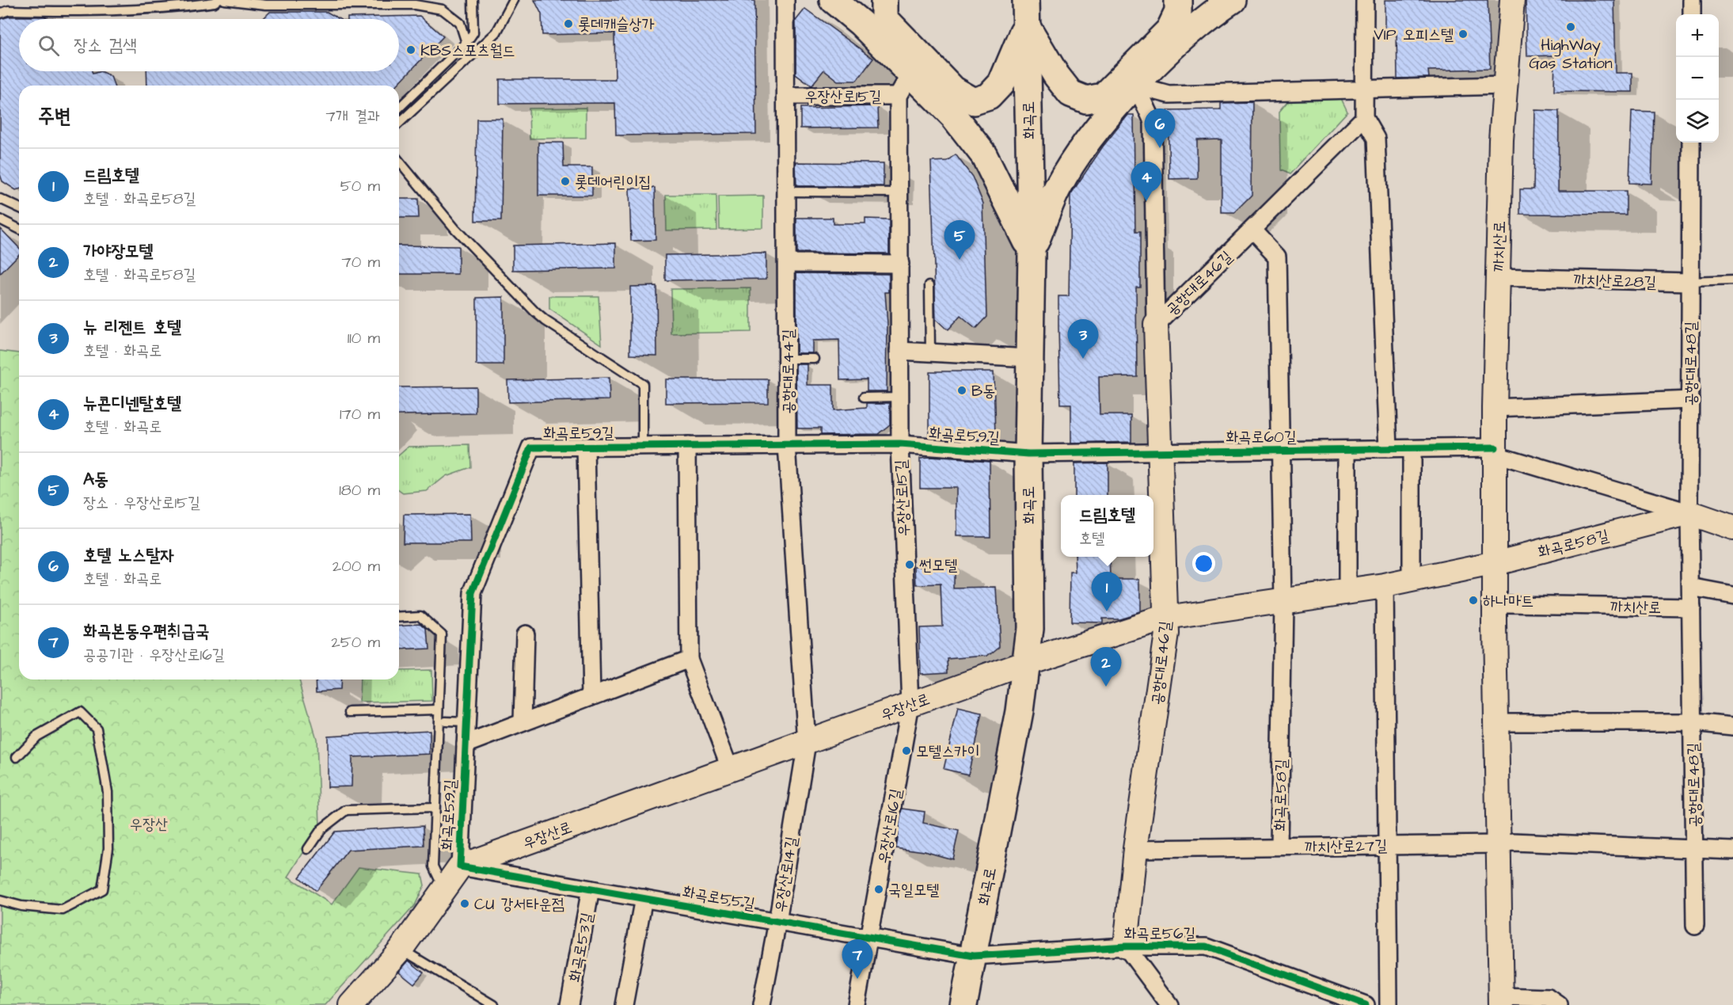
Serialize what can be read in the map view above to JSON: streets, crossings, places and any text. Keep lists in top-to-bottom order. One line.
{"streets":{"main road":["화곡로"],"street":["우장산로15길","까치산로","까치산로28길","공항대로46길","공항대로48길","공항대로44길","화곡로59길","화곡로60길","화곡로58길","우장산로","우장산로16길","까치산로27길","우장산로14길","화곡로55길","화곡로56길","화곡로53길"]},"crossings":[["우장산로15길","공항대로44길"],["우장산로15길","화곡로59길"],["우장산로15길","우장산로"],["우장산로15길","우장산로16길"],["화곡로","화곡로59길"],["화곡로","화곡로60길"],["화곡로","화곡로58길"],["화곡로","우장산로"],["화곡로","화곡로55길"],["화곡로","화곡로56길"],["까치산로","까치산로28길"],["까치산로","공항대로48길"],["까치산로","화곡로60길"],["까치산로","화곡로58길"],["까치산로","까치산로27길"],["까치산로28길","공항대로48길"],["공항대로46길","화곡로60길"],["공항대로46길","화곡로58길"],["공항대로46길","까치산로27길"],["공항대로46길","화곡로56길"],["공항대로48길","화곡로58길"],["공항대로44길","화곡로59길"],["공항대로44길","우장산로"],["공항대로44길","우장산로14길"],["화곡로59길","화곡로60길"],["화곡로59길","우장산로"],["화곡로59길","화곡로55길"],["화곡로60길","화곡로58길"],["화곡로58길","우장산로"],["화곡로58길","까치산로27길"],["우장산로","우장산로16길"],["우장산로","우장산로14길"],["우장산로","화곡로55길"],["우장산로16길","화곡로55길"],["우장산로14길","화곡로55길"],["화곡로55길","화곡로56길"],["화곡로55길","화곡로53길"]],"parks":["우장산"],"places":["롯데캐슬상가","HighWay Gas Station","VIP 오피스텔","KBS스포츠월드","롯데어린이집","B동","썬모텔","하나마트","모텔스카이","국일모텔","CU 강서타운점"],"page":{"map_buttons":["+","−"],"search":"장소 검색","heading":["주변","7개 결과"],"pins":["6","4","5","3","1","2","7"],"list":[{"mark":"1","name":"드림호텔","note":"호텔 · 화곡로58길","value":"50 m"},{"mark":"2","name":"가야장모텔","note":"호텔 · 화곡로58길","value":"70 m"},{"mark":"3","name":"뉴 리젠트 호텔","note":"호텔 · 화곡로","value":"110 m"},{"mark":"4","name":"뉴콘디넨탈호텔","note":"호텔 · 화곡로","value":"170 m"},{"mark":"5","name":"A동","note":"장소 · 우장산로15길","value":"180 m"},{"mark":"6","name":"호텔 노스탈자","note":"호텔 · 화곡로","value":"200 m"},{"mark":"7","name":"화곡본동우편취급국","note":"공공기관 · 우장산로16길","value":"250 m"}],"popup":["드림호텔","호텔"]}}
